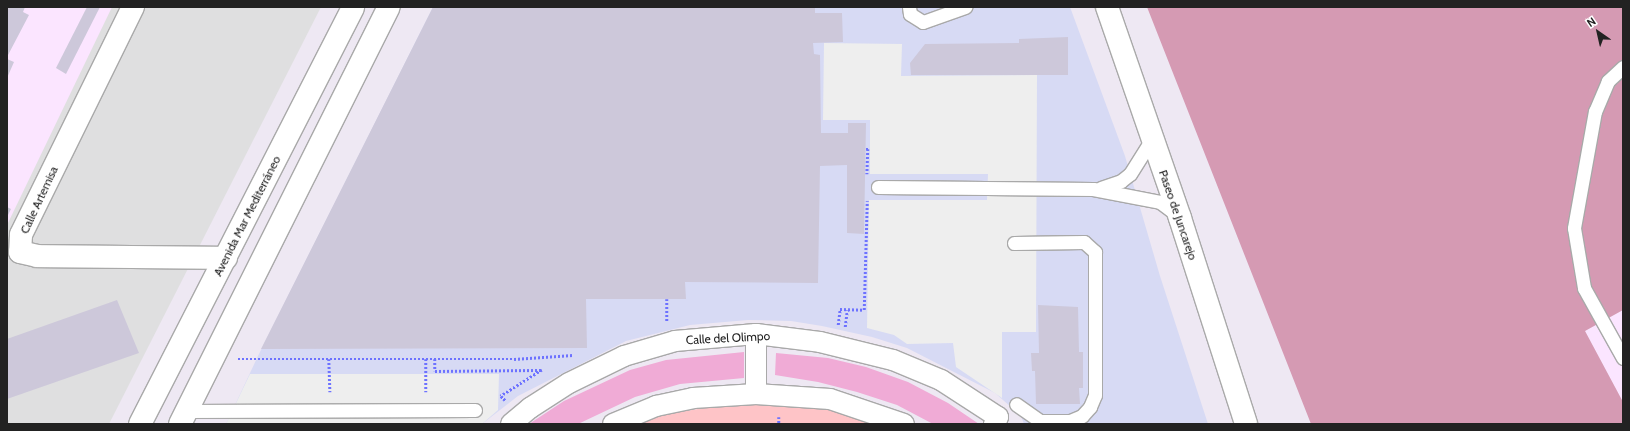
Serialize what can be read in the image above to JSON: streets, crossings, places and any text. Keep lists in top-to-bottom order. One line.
{"streets":{"street":["Calle Artemisa","Paseo de Juncarejo","Avenida Mar Mediterráneo","Calle del Olimpo"]},"crossings":[["Calle Artemisa","Avenida Mar Mediterráneo"]],"north":"top left"}
